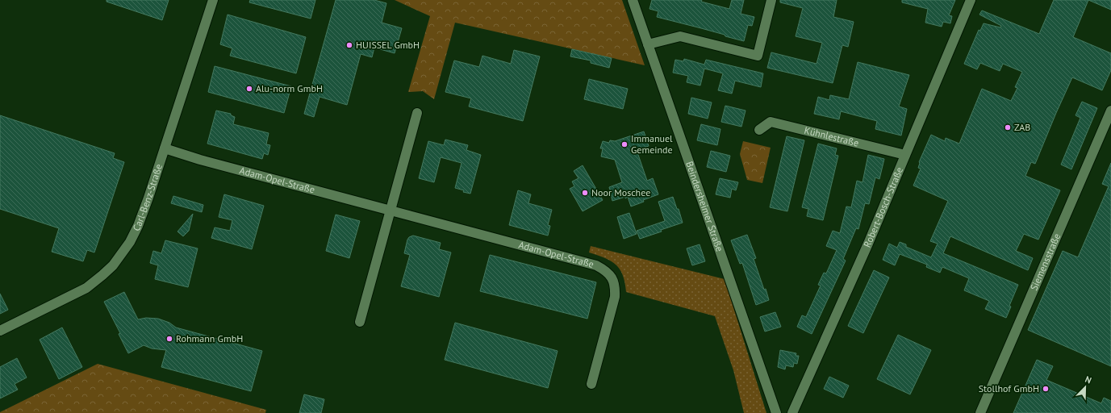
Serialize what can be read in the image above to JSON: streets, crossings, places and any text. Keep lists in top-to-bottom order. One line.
{"streets":{"street":["Kühnlestraße","Adam-Opel-Straße","Carl-Benz-Straße","Beindersheimer Straße","Robert-Bosch-Straße","Siemensstraße"]},"crossings":[["Kühnlestraße","Robert-Bosch-Straße"],["Adam-Opel-Straße","Carl-Benz-Straße"]],"places":["HUISSEL GmbH","Alu-norm GmbH","ZAB","Immanuel Gemeinde","Noor Moschee","Rohmann GmbH","Stollhof GmbH"],"north":"top right"}
